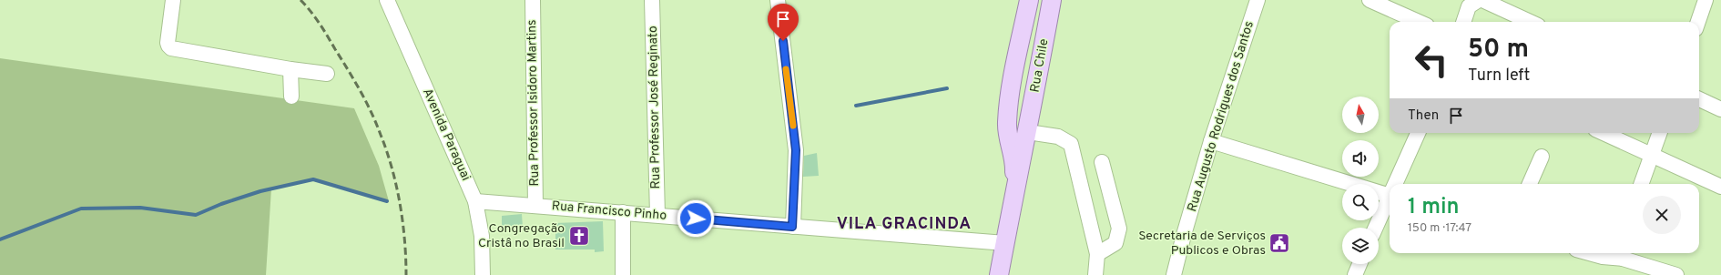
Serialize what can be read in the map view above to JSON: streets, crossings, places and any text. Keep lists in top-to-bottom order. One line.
{"streets":{"main road":["Rua Chile"],"street":["Rua Professor Isidoro Martins","Rua Professor José Reginato","Rua Augusto Rodrigues dos Santos","Avenida Paraguai","Rua Francisco Pinho"]},"crossings":[["Rua Chile","Rua Francisco Pinho"],["Rua Professor Isidoro Martins","Rua Francisco Pinho"],["Rua Professor José Reginato","Rua Francisco Pinho"],["Avenida Paraguai","Rua Francisco Pinho"]],"districts":["VILA GRACINDA"],"places":{"church":["Congregação Cristâ no Brasil"],"public building":["Secretaria de Serviços Publicos e Obras"]},"north":"top","page":{"turn":["50 m","Turn left"],"then":"Then","heading":["1 min","150 m · 17:47"]}}
